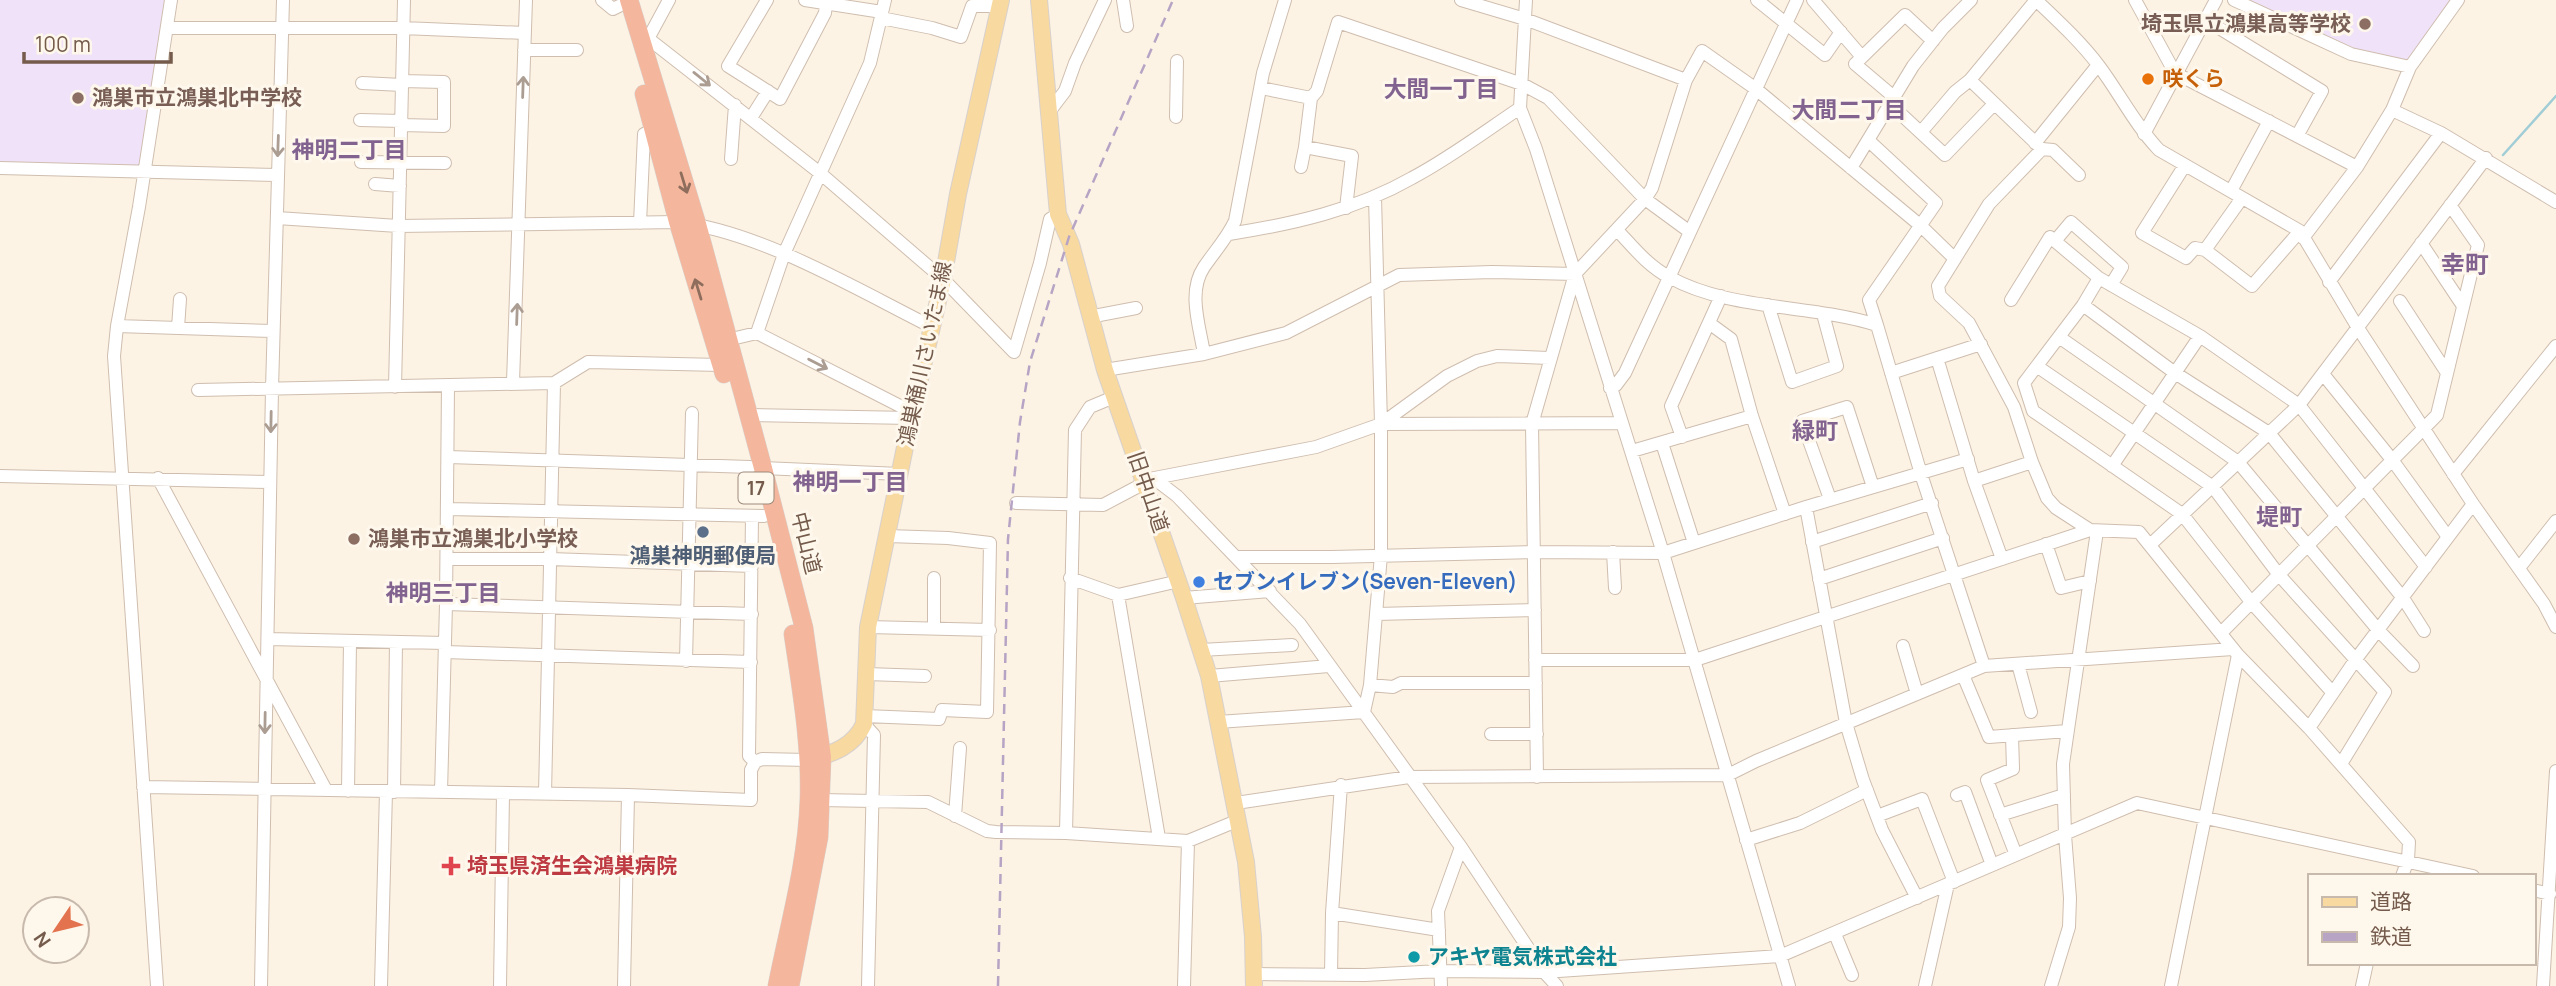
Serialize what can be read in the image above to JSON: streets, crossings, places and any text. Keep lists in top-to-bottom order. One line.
{"streets":{"highway":["17","中山道"],"main road":["鴻巣桶川さいたま線","旧中山道"]},"districts":["大間一丁目","大間二丁目","神明二丁目","幸町","緑町","神明一丁目","堤町","神明三丁目"],"places":{"other":["埼玉県立鴻巣高等学校","咲くら","鴻巣市立鴻巣北中学校","鴻巣神明郵便局","鴻巣市立鴻巣北小学校","セブンイレブン(Seven-Eleven)","アキヤ電気株式会社"],"health":["埼玉県済生会鴻巣病院"]},"legend":["道路","鉄道"],"scale_bar":"100 m","north":"bottom left"}
